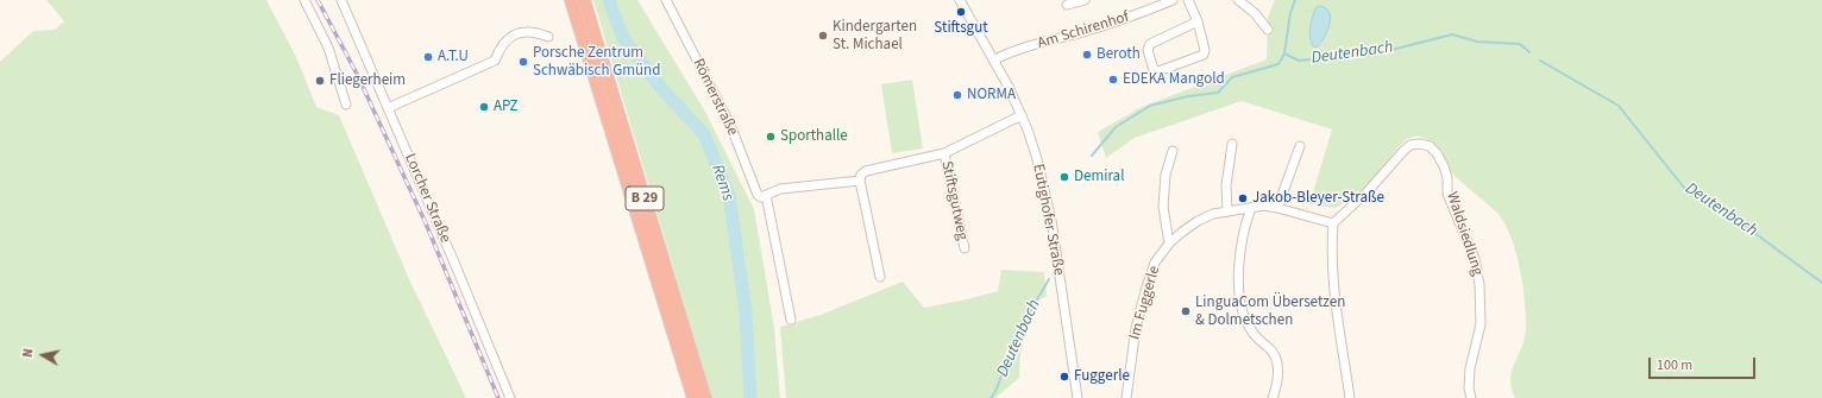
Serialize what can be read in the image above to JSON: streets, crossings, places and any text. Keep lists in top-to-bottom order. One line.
{"streets":{"highway":["B 29"],"street":["Am Schirenhof","Römerstraße","Lorcher Straße","Stiftsgutweg","Eutighofer Straße","Waldsiedlung","Im Fuggerle"]},"crossings":[["Am Schirenhof","Eutighofer Straße"],["Stiftsgutweg","Eutighofer Straße"],["Waldsiedlung","Im Fuggerle"]],"water":["Deutenbach","Rems"],"places":["Stiftsgut","Kindergarten St. Michael","Beroth","A.T.U","Porsche Zentrum Schwäbisch Gmünd","EDEKA Mangold","Fliegerheim","NORMA","APZ","Sporthalle","Demiral","Jakob-Bleyer-Straße","LinguaCom Übersetzen & Dolmetschen","Fuggerle"],"scale_bar":"100 m","north":"left"}
